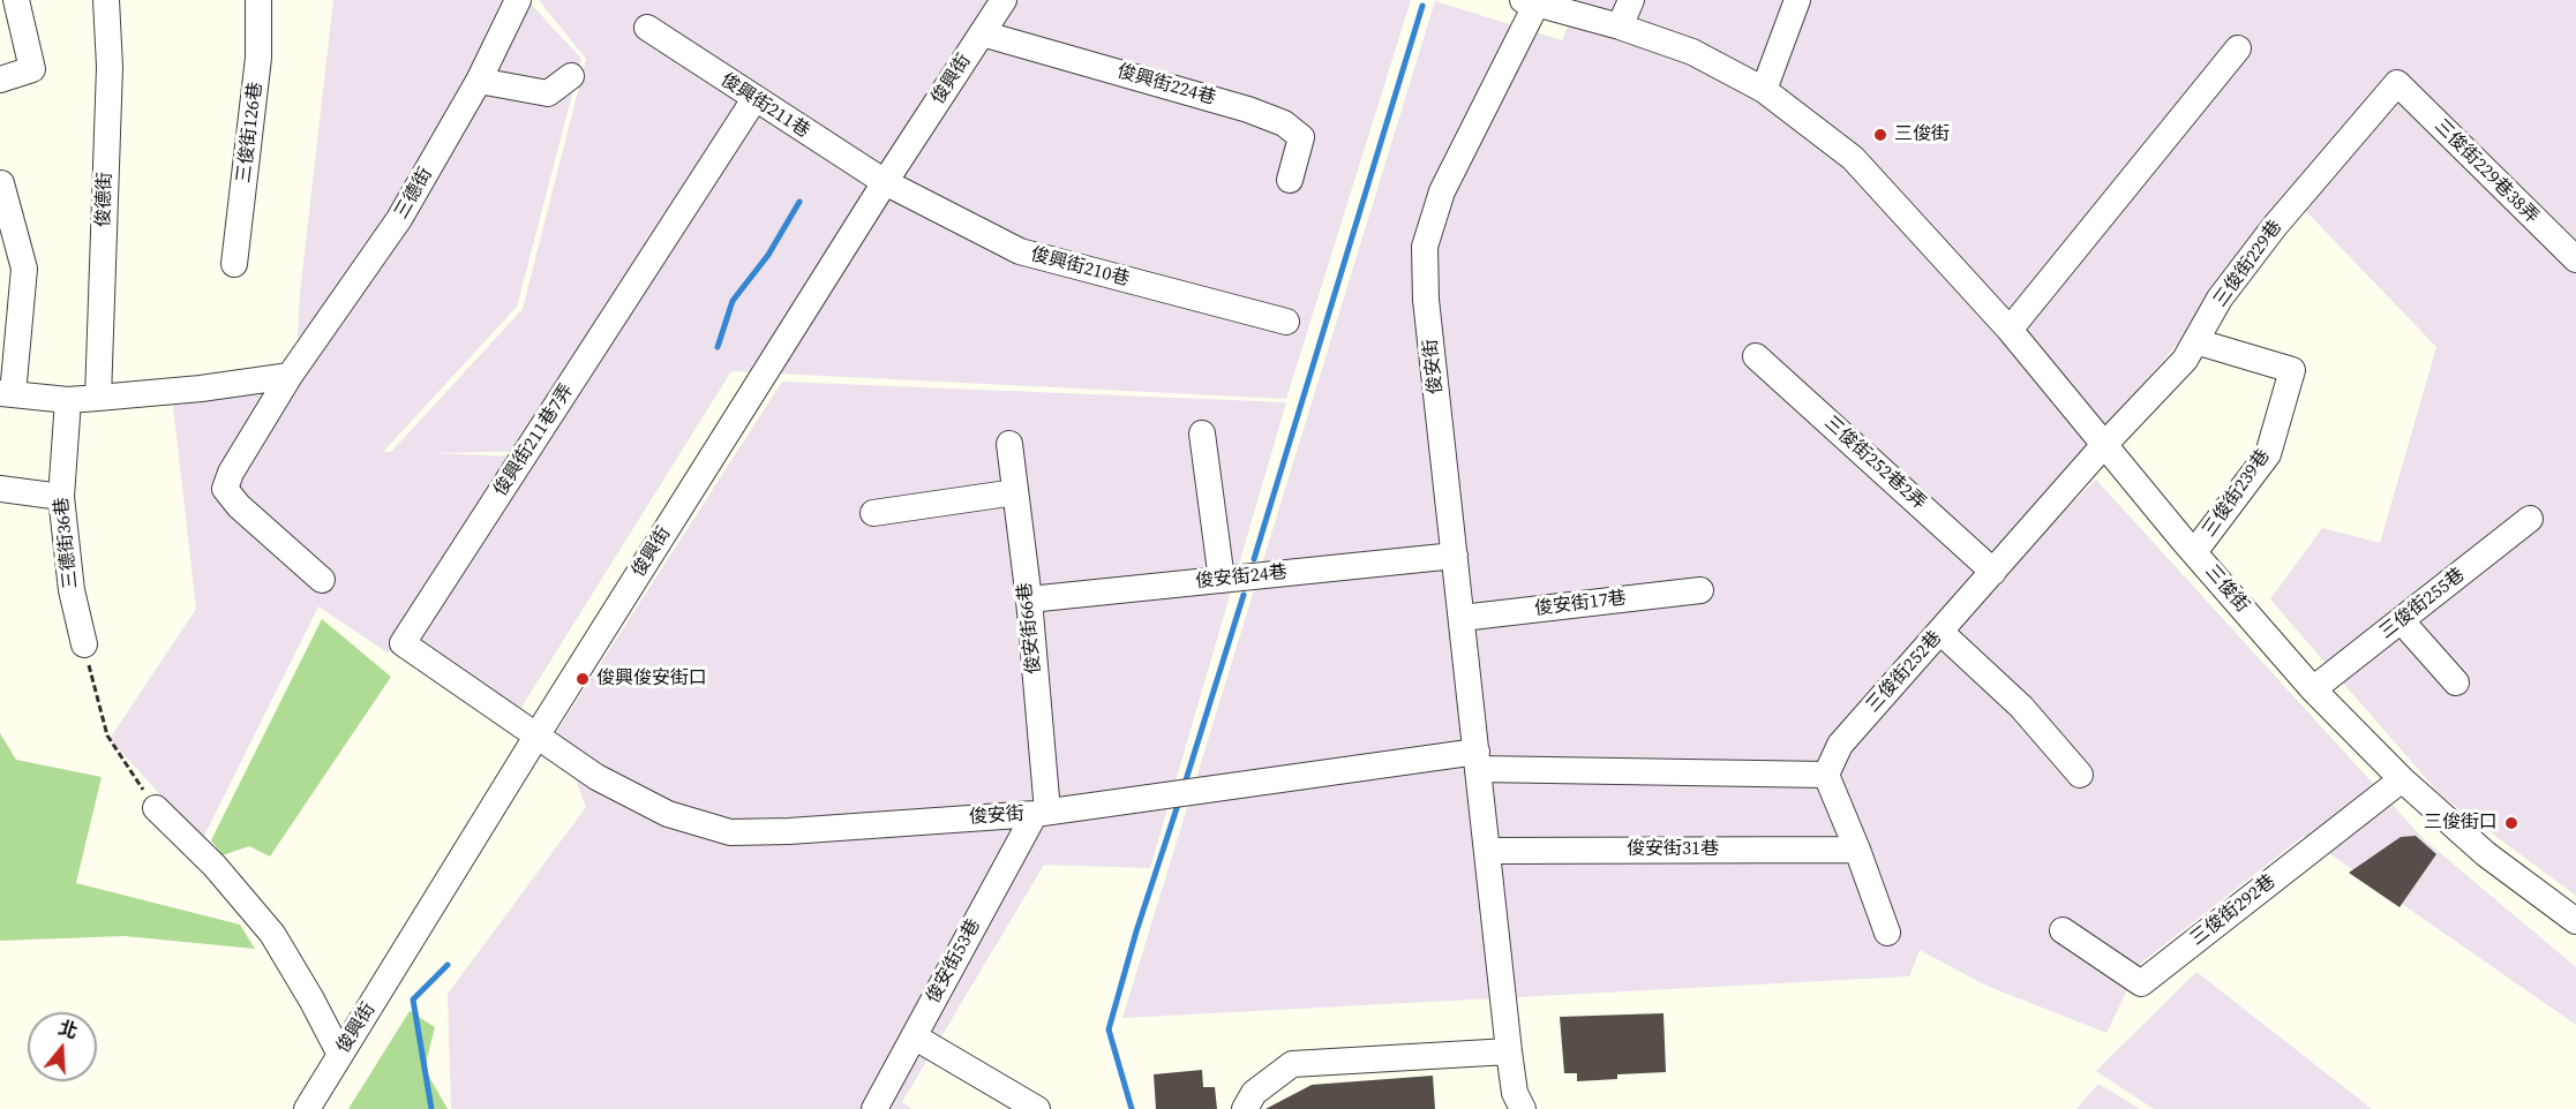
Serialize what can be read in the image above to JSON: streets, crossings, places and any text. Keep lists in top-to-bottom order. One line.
{"streets":{"street":["俊興街","俊興街224巷","俊興街211巷","三俊街126巷","三俊街229巷38弄","三德街","俊德街","三俊街229巷","俊興街210巷","俊安街","俊興街211巷7弄","三俊街252巷2弄","三俊街239巷","三德街36巷","俊安街24巷","三俊街","俊安街17巷","三俊街255巷","俊安街66巷","三俊街252巷","俊安街31巷","三俊街292巷","俊安街53巷"]},"crossings":[["俊興街","俊興街224巷"],["俊興街","俊興街211巷"],["俊興街","俊興街210巷"],["俊興街","俊安街"],["俊興街","俊興街211巷7弄"],["俊興街211巷","俊興街210巷"],["俊興街211巷","俊興街211巷7弄"],["三俊街229巷38弄","三俊街229巷"],["三俊街229巷","三俊街239巷"],["三俊街229巷","三俊街"],["三俊街229巷","三俊街252巷"],["俊安街","俊興街211巷7弄"],["俊安街","俊安街24巷"],["俊安街","三俊街"],["俊安街","俊安街17巷"],["俊安街","俊安街66巷"],["俊安街","俊安街31巷"],["俊安街","俊安街53巷"],["三俊街252巷2弄","三俊街252巷"],["三俊街239巷","三俊街"],["俊安街24巷","俊安街66巷"],["三俊街","三俊街255巷"],["三俊街","三俊街252巷"],["三俊街","三俊街292巷"],["俊安街66巷","俊安街53巷"]],"places":["三俊街","俊興俊安街口","三俊街口"],"north":"top"}
